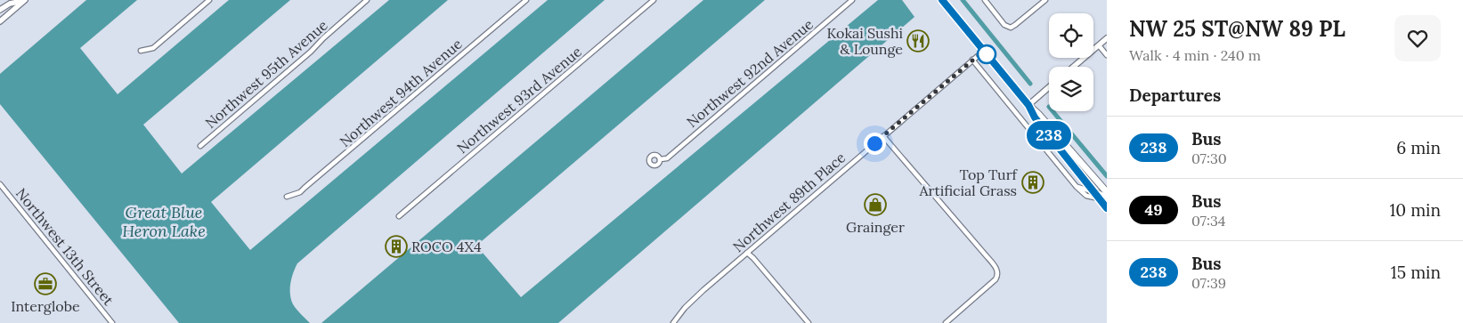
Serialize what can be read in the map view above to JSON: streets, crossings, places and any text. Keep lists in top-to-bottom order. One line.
{"streets":{"street":["Northwest 92nd Avenue","Northwest 95th Avenue","Northwest 94th Avenue","Northwest 93rd Avenue","Northwest 89th Place","Northwest 13th Street"]},"water":["Great Blue Heron Lake"],"places":{"restaurant":["Kokai Sushi & Lounge"],"building":["Top Turf Artificial Grass","ROCO 4X4"],"shop":["Grainger"],"office":["Interglobe"]},"lines":["bus line 238"],"page":{"on_map":"238","heading":[["NW 25 ST@NW 89 PL","Walk · 4 min · 240 m"],"Departures"],"list":[{"mark":"238","name":"Bus","note":"07:30","value":"6 min"},{"mark":"49","name":"Bus","note":"07:34","value":"10 min"},{"mark":"238","name":"Bus","note":"07:39","value":"15 min"}]}}
